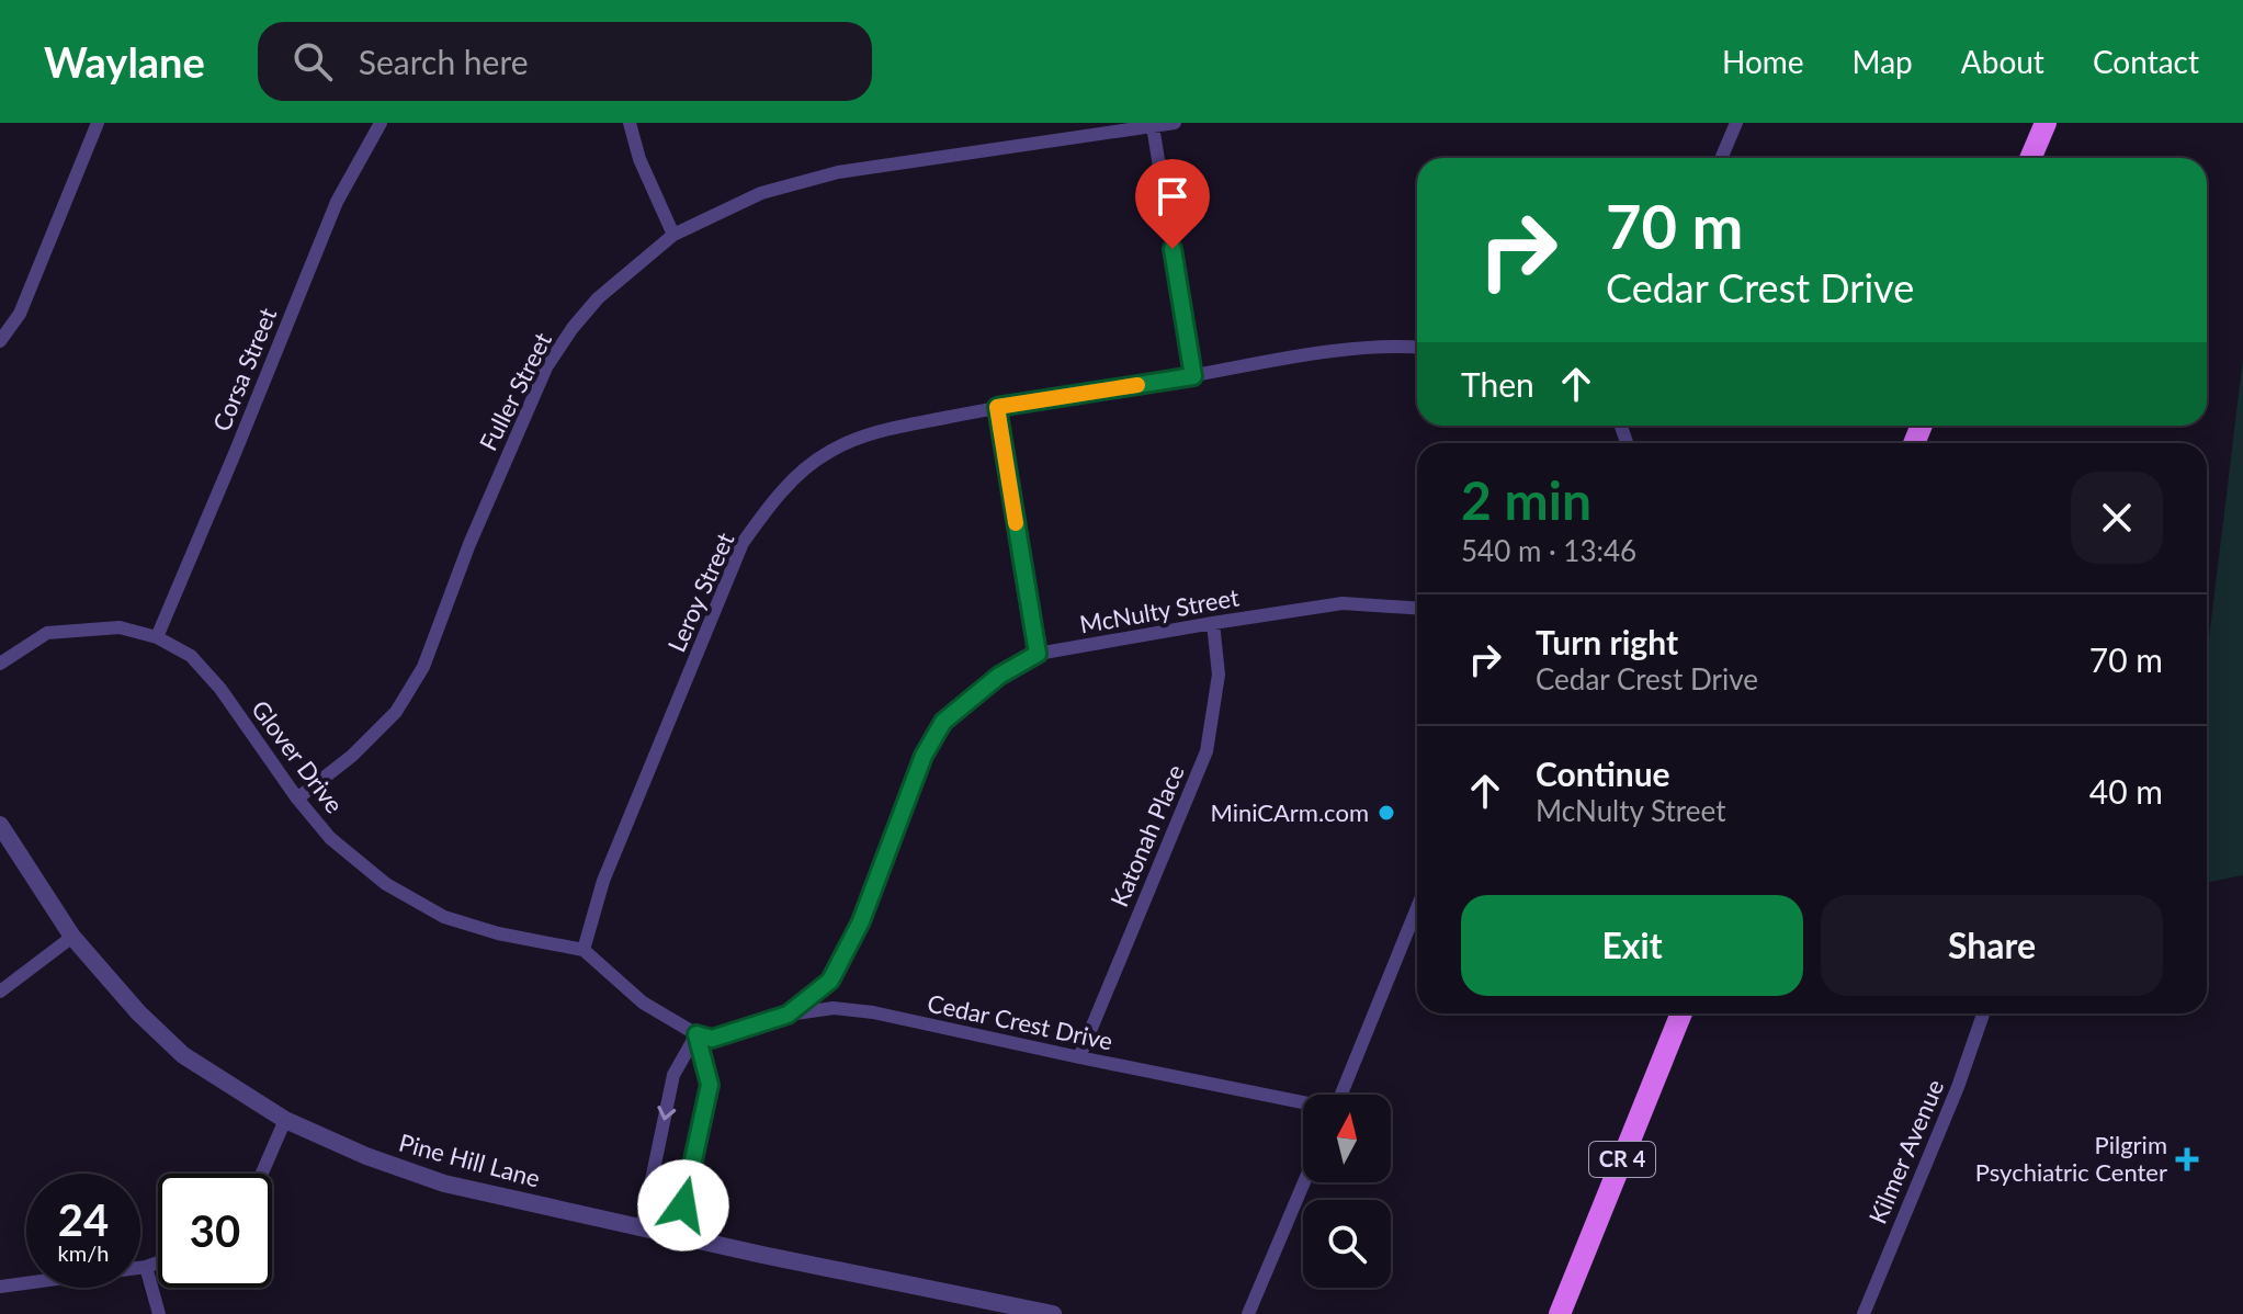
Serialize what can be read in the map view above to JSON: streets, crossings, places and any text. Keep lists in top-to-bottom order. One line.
{"streets":{"main road":["CR 4"],"street":["Corsa Street","Fuller Street","Leroy Street","McNulty Street","Glover Drive","Katonah Place","Cedar Crest Drive","Kilmer Avenue","Pine Hill Lane"]},"crossings":[["Corsa Street","Glover Drive"],["Fuller Street","Glover Drive"],["Leroy Street","Glover Drive"],["McNulty Street","Katonah Place"],["McNulty Street","Cedar Crest Drive"],["Katonah Place","Cedar Crest Drive"]],"places":{"other":["MiniCArm.com"],"health":["Pilgrim Psychiatric Center"]},"north":"top","page":{"header":"Waylane","search":"Search here","nav":["Home","Map","About","Contact"],"turn":["70 m","Cedar Crest Drive"],"then":"Then","heading":["2 min","540 m · 13:46"],"list":[{"name":"Turn right","note":"Cedar Crest Drive","value":"70 m"},{"name":"Continue","note":"McNulty Street","value":"40 m"}],"buttons":["Exit","Share"],"speed":"24 km/h","limit":"30"}}
